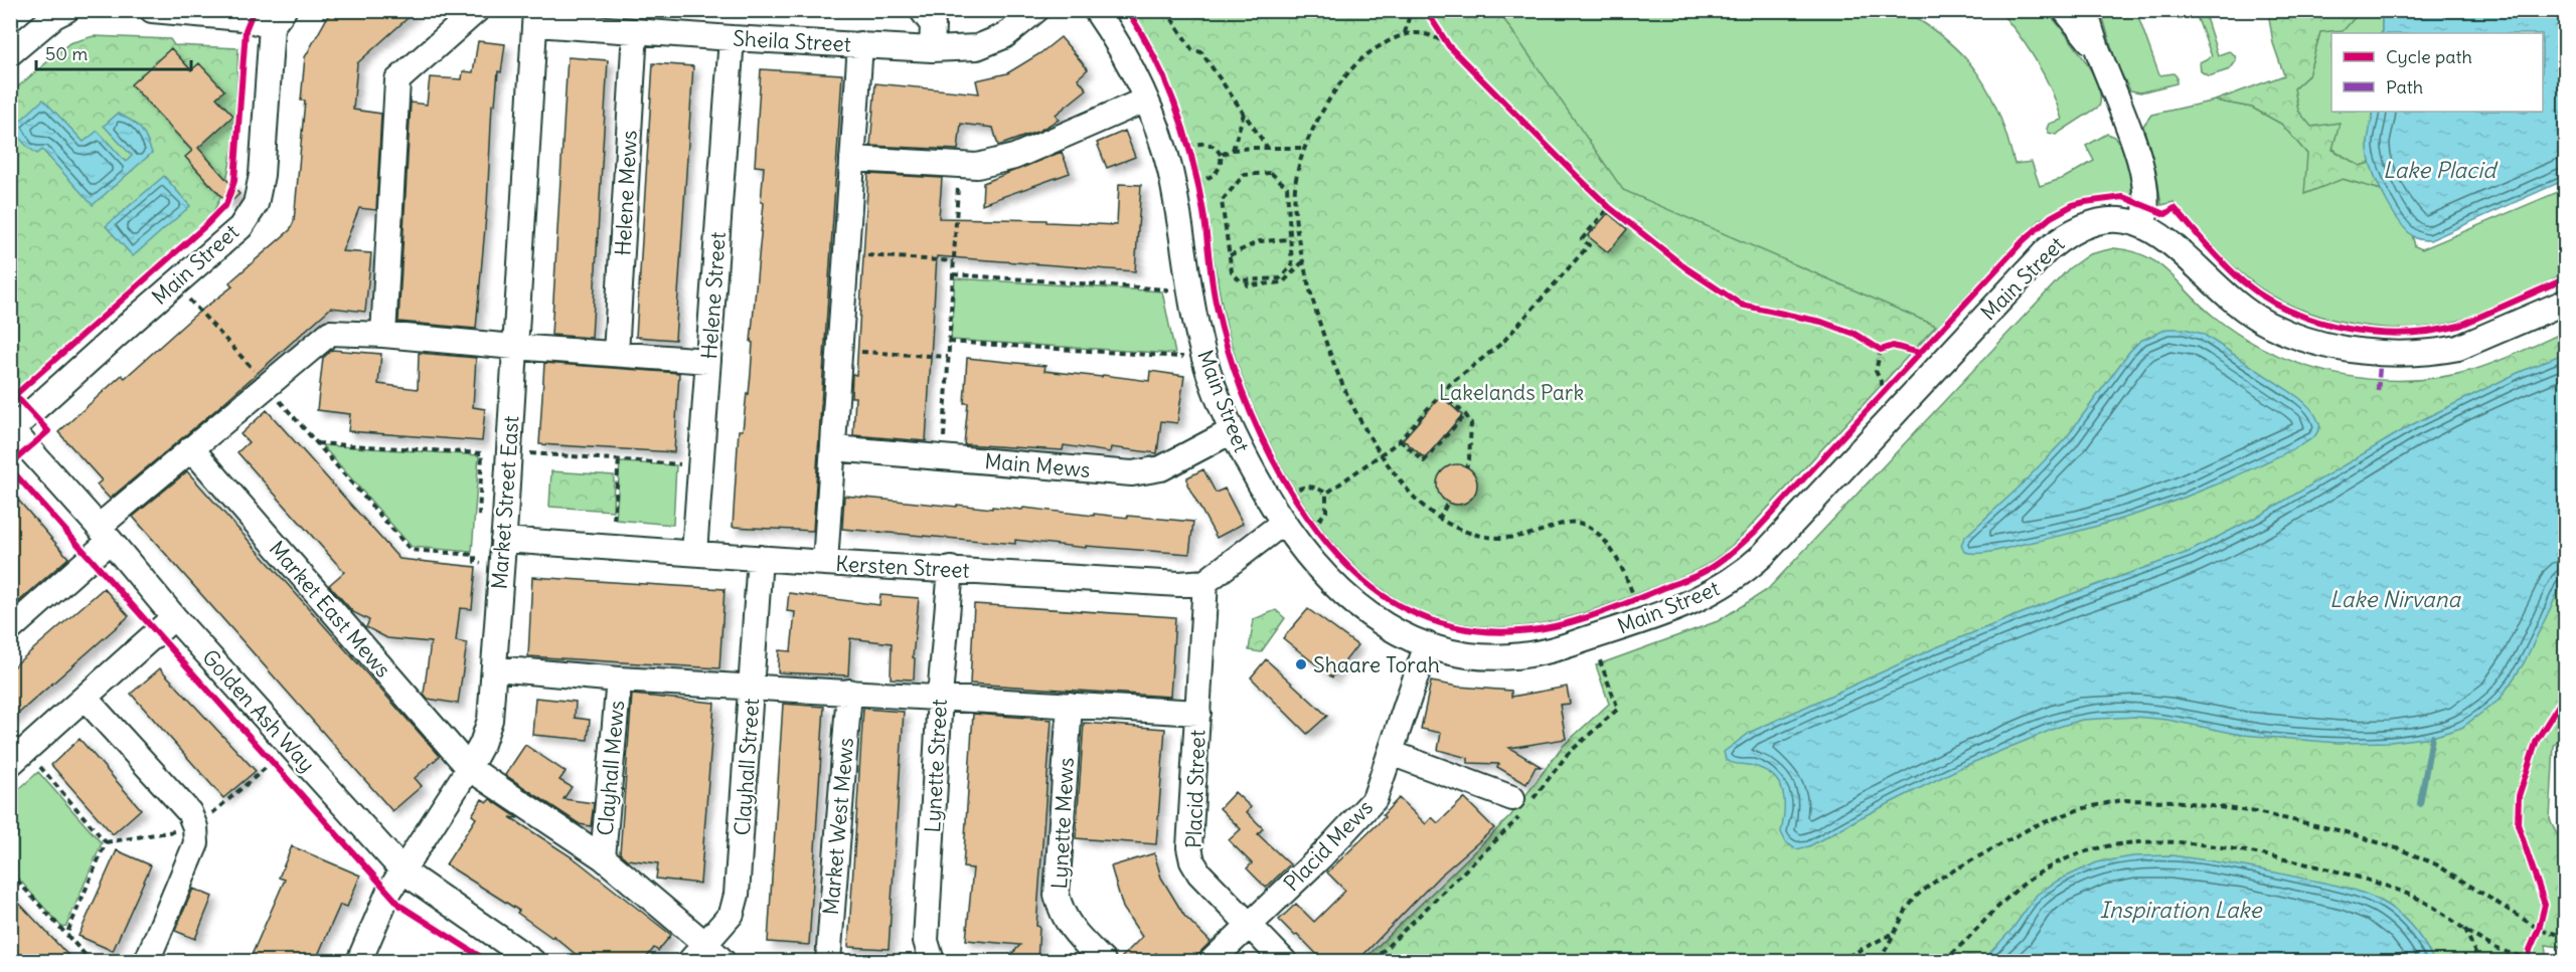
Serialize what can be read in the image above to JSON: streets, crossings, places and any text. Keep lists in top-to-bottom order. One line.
{"streets":{"street":["Sheila Street","Helene Mews","Main Street","Helene Street","Main Mews","Market Street East","Kersten Street","Market East Mews","Golden Ash Way","Lynette Street","Clayhall Street","Clayhall Mews","Placid Street","Lynette Mews","Market West Mews","Placid Mews"]},"crossings":[["Sheila Street","Helene Mews"],["Sheila Street","Helene Street"],["Sheila Street","Market Street East"],["Main Street","Main Mews"],["Main Street","Golden Ash Way"],["Main Street","Placid Mews"],["Helene Street","Kersten Street"],["Market Street East","Kersten Street"],["Market Street East","Market East Mews"],["Market Street East","Golden Ash Way"],["Market Street East","Clayhall Mews"],["Kersten Street","Lynette Street"],["Kersten Street","Clayhall Street"],["Kersten Street","Placid Street"],["Market East Mews","Clayhall Mews"],["Clayhall Street","Clayhall Mews"],["Placid Street","Placid Mews"]],"water":["Lake Placid","Lake Nirvana","Inspiration Lake"],"parks":["Lakelands Park"],"places":["Shaare Torah"],"legend":["Cycle path","Path"],"scale_bar":"50 m"}
